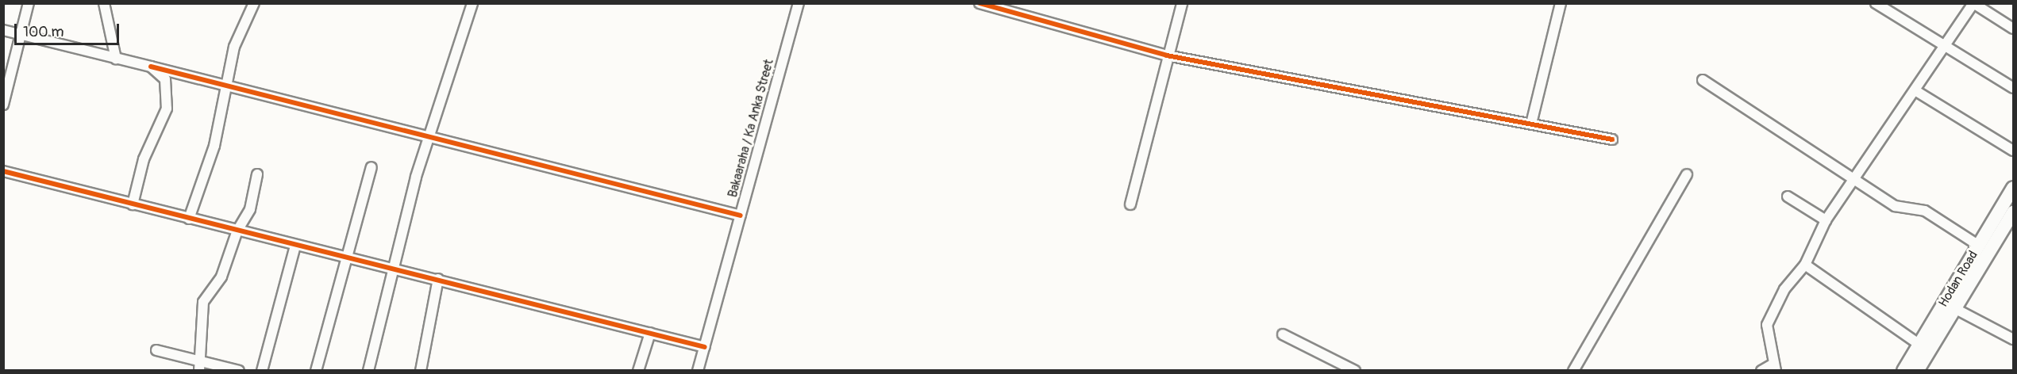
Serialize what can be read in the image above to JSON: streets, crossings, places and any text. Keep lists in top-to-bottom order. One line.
{"streets":{"main road":["Hodan Road"],"street":["Bakaaraha / Ka Anka Street"]},"scale_bar":"100 m"}
